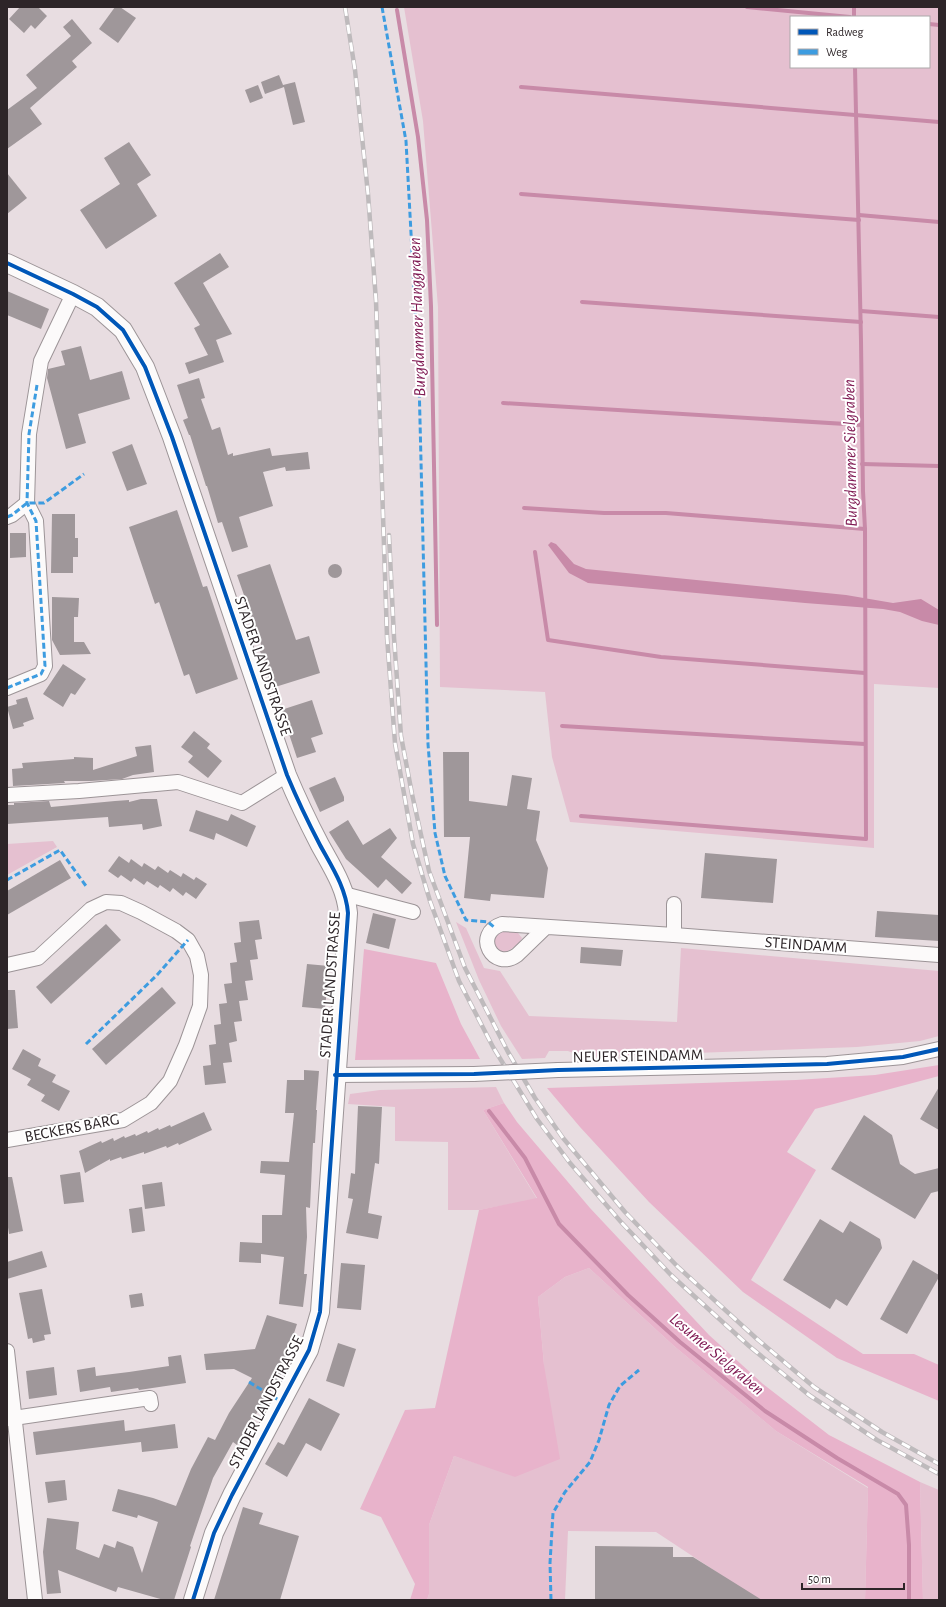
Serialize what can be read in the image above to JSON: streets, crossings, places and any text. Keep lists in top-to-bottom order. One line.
{"streets":{"street":["STADER LANDSTRASSE","STEINDAMM","NEUER STEINDAMM","BECKERS BARG"]},"crossings":[["STADER LANDSTRASSE","NEUER STEINDAMM"]],"water":["Burgdammer Hanggraben","Burgdammer Sielgraben","Lesumer Sielgraben"],"legend":["Radweg","Weg"],"scale_bar":"50 m"}
